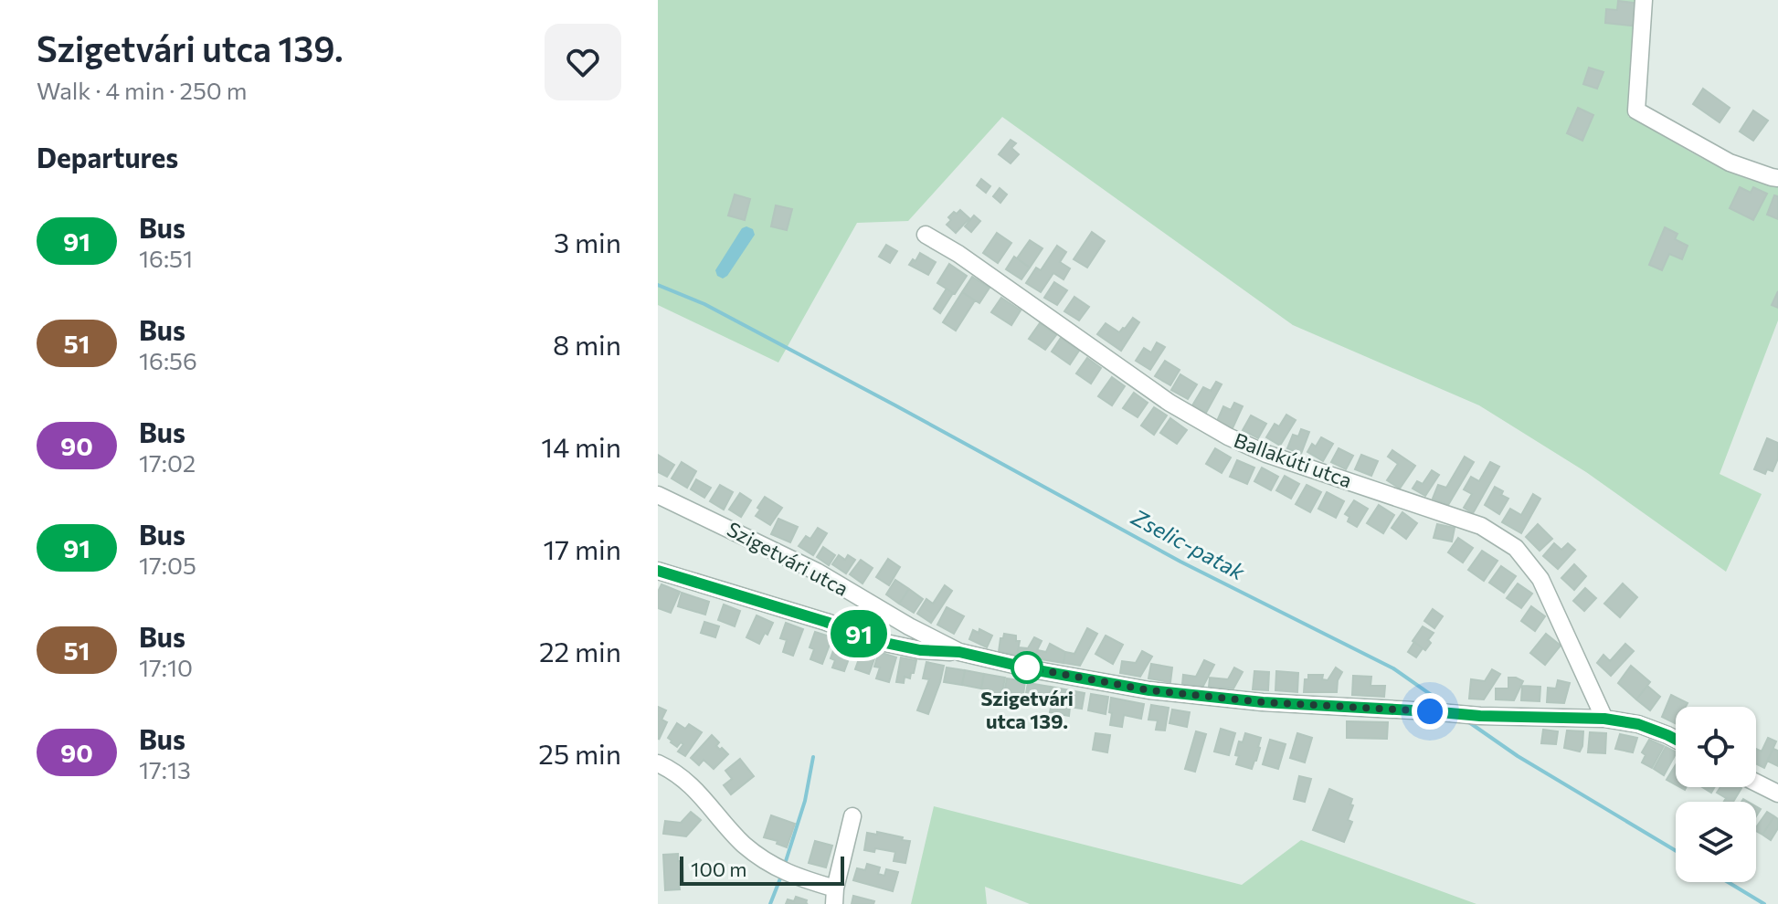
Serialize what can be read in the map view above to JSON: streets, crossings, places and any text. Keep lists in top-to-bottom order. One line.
{"streets":{"street":["Ballakúti utca","Szigetvári utca"]},"crossings":[["Ballakúti utca","Szigetvári utca"]],"water":["Zselic-patak"],"places":["Szigetvári utca 139."],"lines":["bus line 91"],"scale_bar":"100 m","page":{"heading":[["Szigetvári utca 139.","Walk · 4 min · 250 m"],"Departures"],"on_map":"91","list":[{"mark":"91","name":"Bus","note":"16:51","value":"3 min"},{"mark":"51","name":"Bus","note":"16:56","value":"8 min"},{"mark":"90","name":"Bus","note":"17:02","value":"14 min"},{"mark":"91","name":"Bus","note":"17:05","value":"17 min"},{"mark":"51","name":"Bus","note":"17:10","value":"22 min"},{"mark":"90","name":"Bus","note":"17:13","value":"25 min"}],"scale":"100 m"}}
